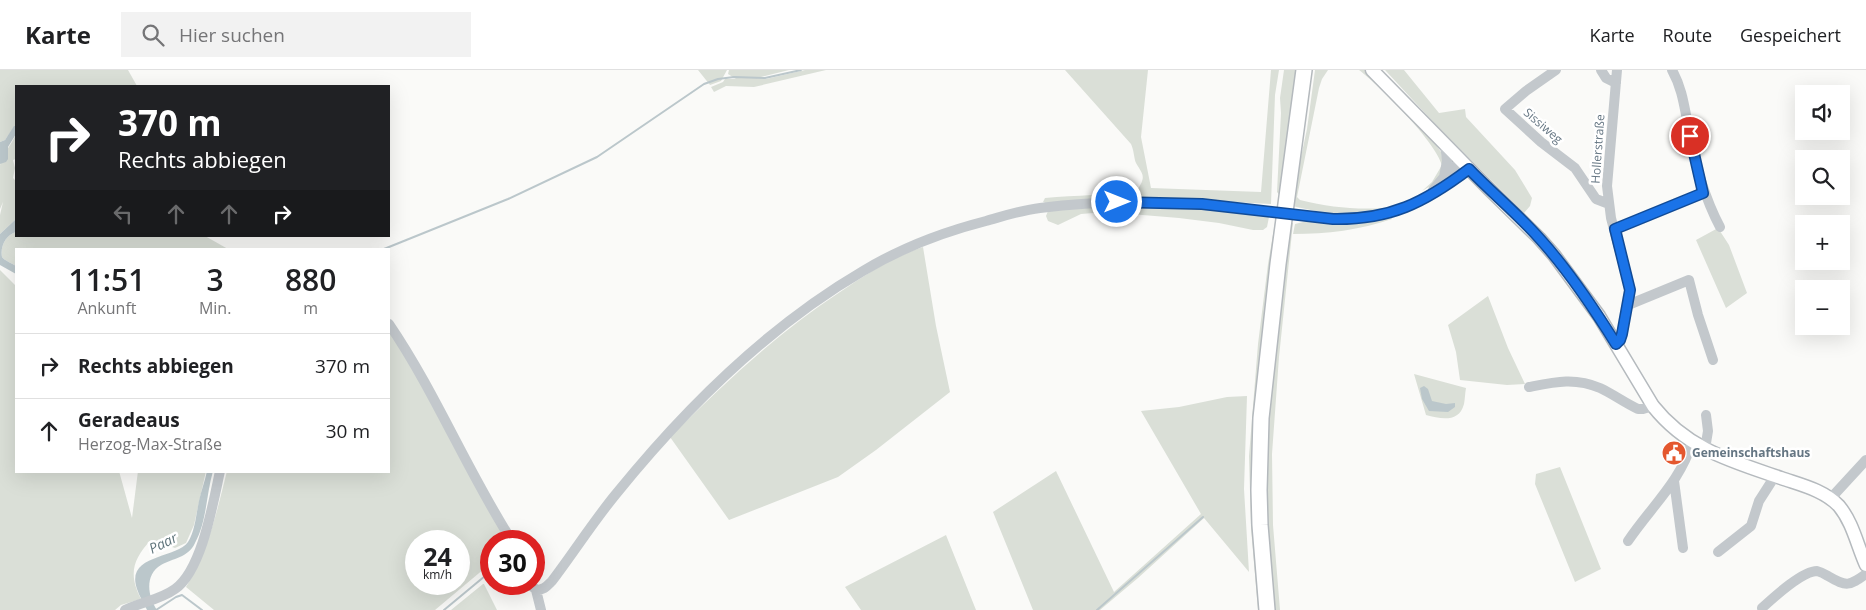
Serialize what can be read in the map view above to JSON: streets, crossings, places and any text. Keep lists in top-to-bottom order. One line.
{"streets":{"street":["Sissiweg","Hollerstraße"]},"crossings":[["Sissiweg","Hollerstraße"]],"water":["Paar"],"places":{"public building":["Gemeinschaftshaus"]},"page":{"header":"Karte","search":"Hier suchen","nav":["Karte","Route","Gespeichert"],"map_buttons":["+","−"],"turn":["370 m","Rechts abbiegen"],"eta":["11:51","Ankunft","3","Min.","880","m"],"list":[{"name":"Rechts abbiegen","value":"370 m"},{"name":"Geradeaus","note":"Herzog-Max-Straße","value":"30 m"}],"speed":"24 km/h","limit":"30"}}
